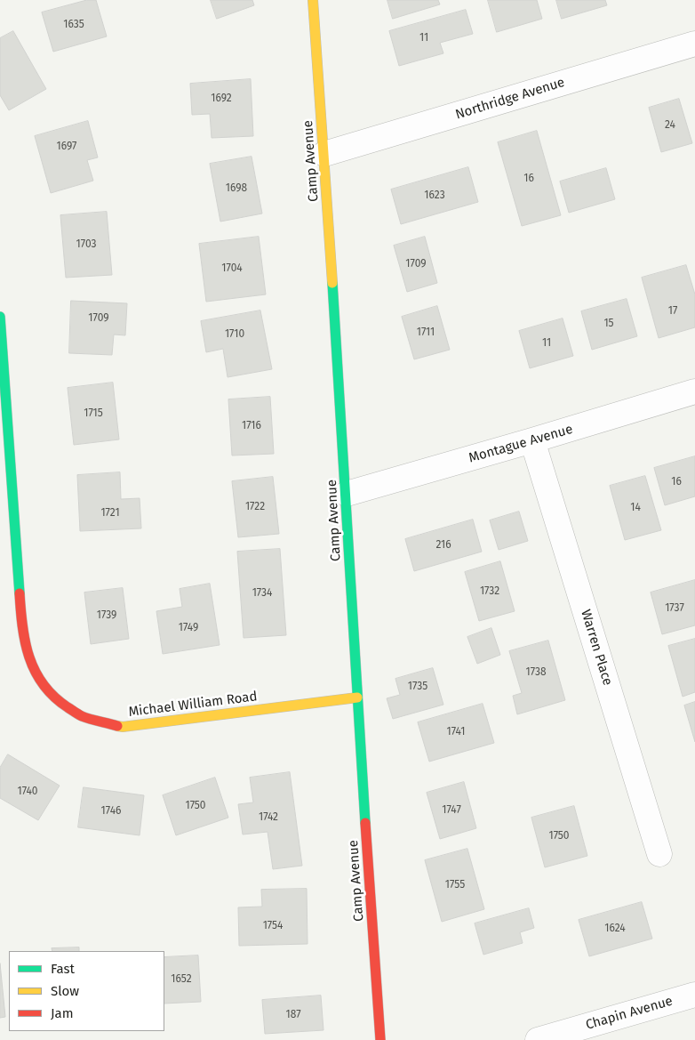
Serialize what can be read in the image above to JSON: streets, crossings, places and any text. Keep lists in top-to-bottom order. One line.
{"streets":{"street":["Northridge Avenue","Camp Avenue","Montague Avenue","Warren Place","Michael William Road","Chapin Avenue"]},"crossings":[["Northridge Avenue","Camp Avenue"],["Camp Avenue","Montague Avenue"],["Camp Avenue","Michael William Road"],["Montague Avenue","Warren Place"]],"house_numbers":["1635","11","1692","24","1697","16","1698","1623","1703","1709","1704","17","1709","15","1711","1710","11","1715","1716","16","1722","14","1721","216","1732","1734","1737","1739","1749","1738","1735","1741","1740","1750","1747","1746","1742","1750","1755","1754","1624","1652","187"],"legend":["Fast","Slow","Jam"]}
